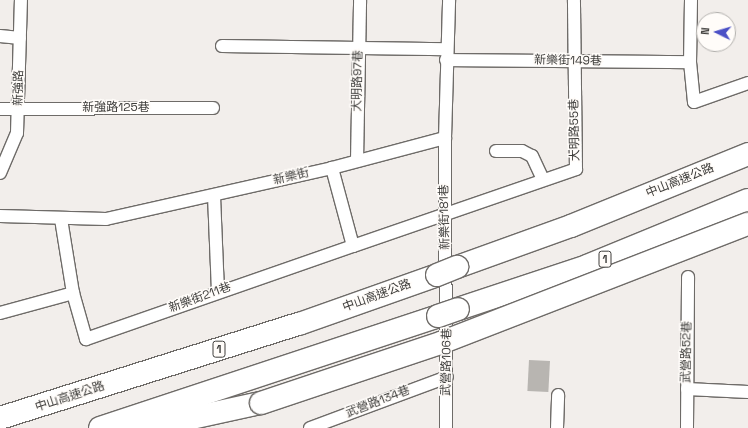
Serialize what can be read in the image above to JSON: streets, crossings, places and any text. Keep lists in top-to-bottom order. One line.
{"streets":{"highway":["中山高速公路","1"],"street":["新樂街149巷","大明路97巷","新強路","新強路125巷","大明路55巷","新樂街","新樂街181巷","新樂街211巷","武營路52巷","武營路106巷","武營路134巷"]},"crossings":[["新樂街149巷","大明路97巷"],["新樂街149巷","大明路55巷"],["大明路97巷","新樂街"],["新強路","新強路125巷"],["大明路55巷","新樂街181巷"],["大明路55巷","新樂街211巷"],["新樂街","新樂街181巷"],["新樂街","新樂街211巷"],["新樂街181巷","1"],["新樂街181巷","新樂街211巷"],["新樂街181巷","武營路106巷"],["1","武營路106巷"],["武營路106巷","武營路134巷"]],"north":"left"}
